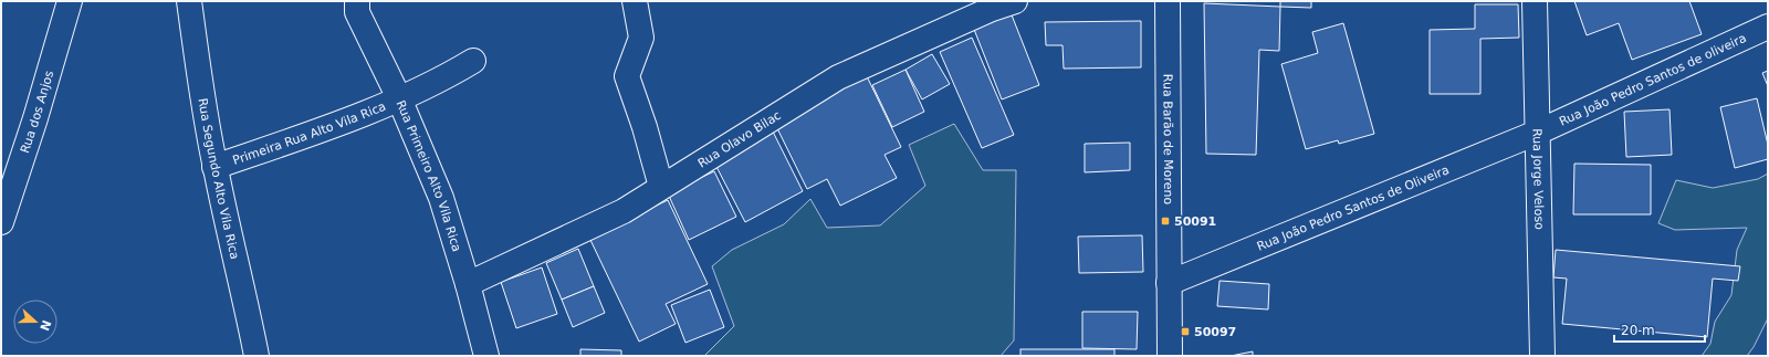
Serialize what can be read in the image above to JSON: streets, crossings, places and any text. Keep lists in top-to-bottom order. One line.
{"streets":{"street":["Rua João Pedro Santos de oliveira","Rua dos Anjos","Primeira Rua Alto Vila Rica","Rua Olavo Bilac","Rua Barão de Moreno","Rua Primeiro Alto Vila Rica","Rua Segundo Alto Vila Rica","Rua Jorge Veloso","Rua João Pedro Santos de Oliveira"]},"crossings":[["Rua João Pedro Santos de oliveira","Rua Jorge Veloso"],["Rua João Pedro Santos de oliveira","Rua João Pedro Santos de Oliveira"],["Primeira Rua Alto Vila Rica","Rua Primeiro Alto Vila Rica"],["Primeira Rua Alto Vila Rica","Rua Segundo Alto Vila Rica"],["Rua Olavo Bilac","Rua Primeiro Alto Vila Rica"],["Rua Barão de Moreno","Rua João Pedro Santos de Oliveira"],["Rua Jorge Veloso","Rua João Pedro Santos de Oliveira"]],"places":{"transit":["50091","50097"]},"scale_bar":"20 m","north":"right"}
